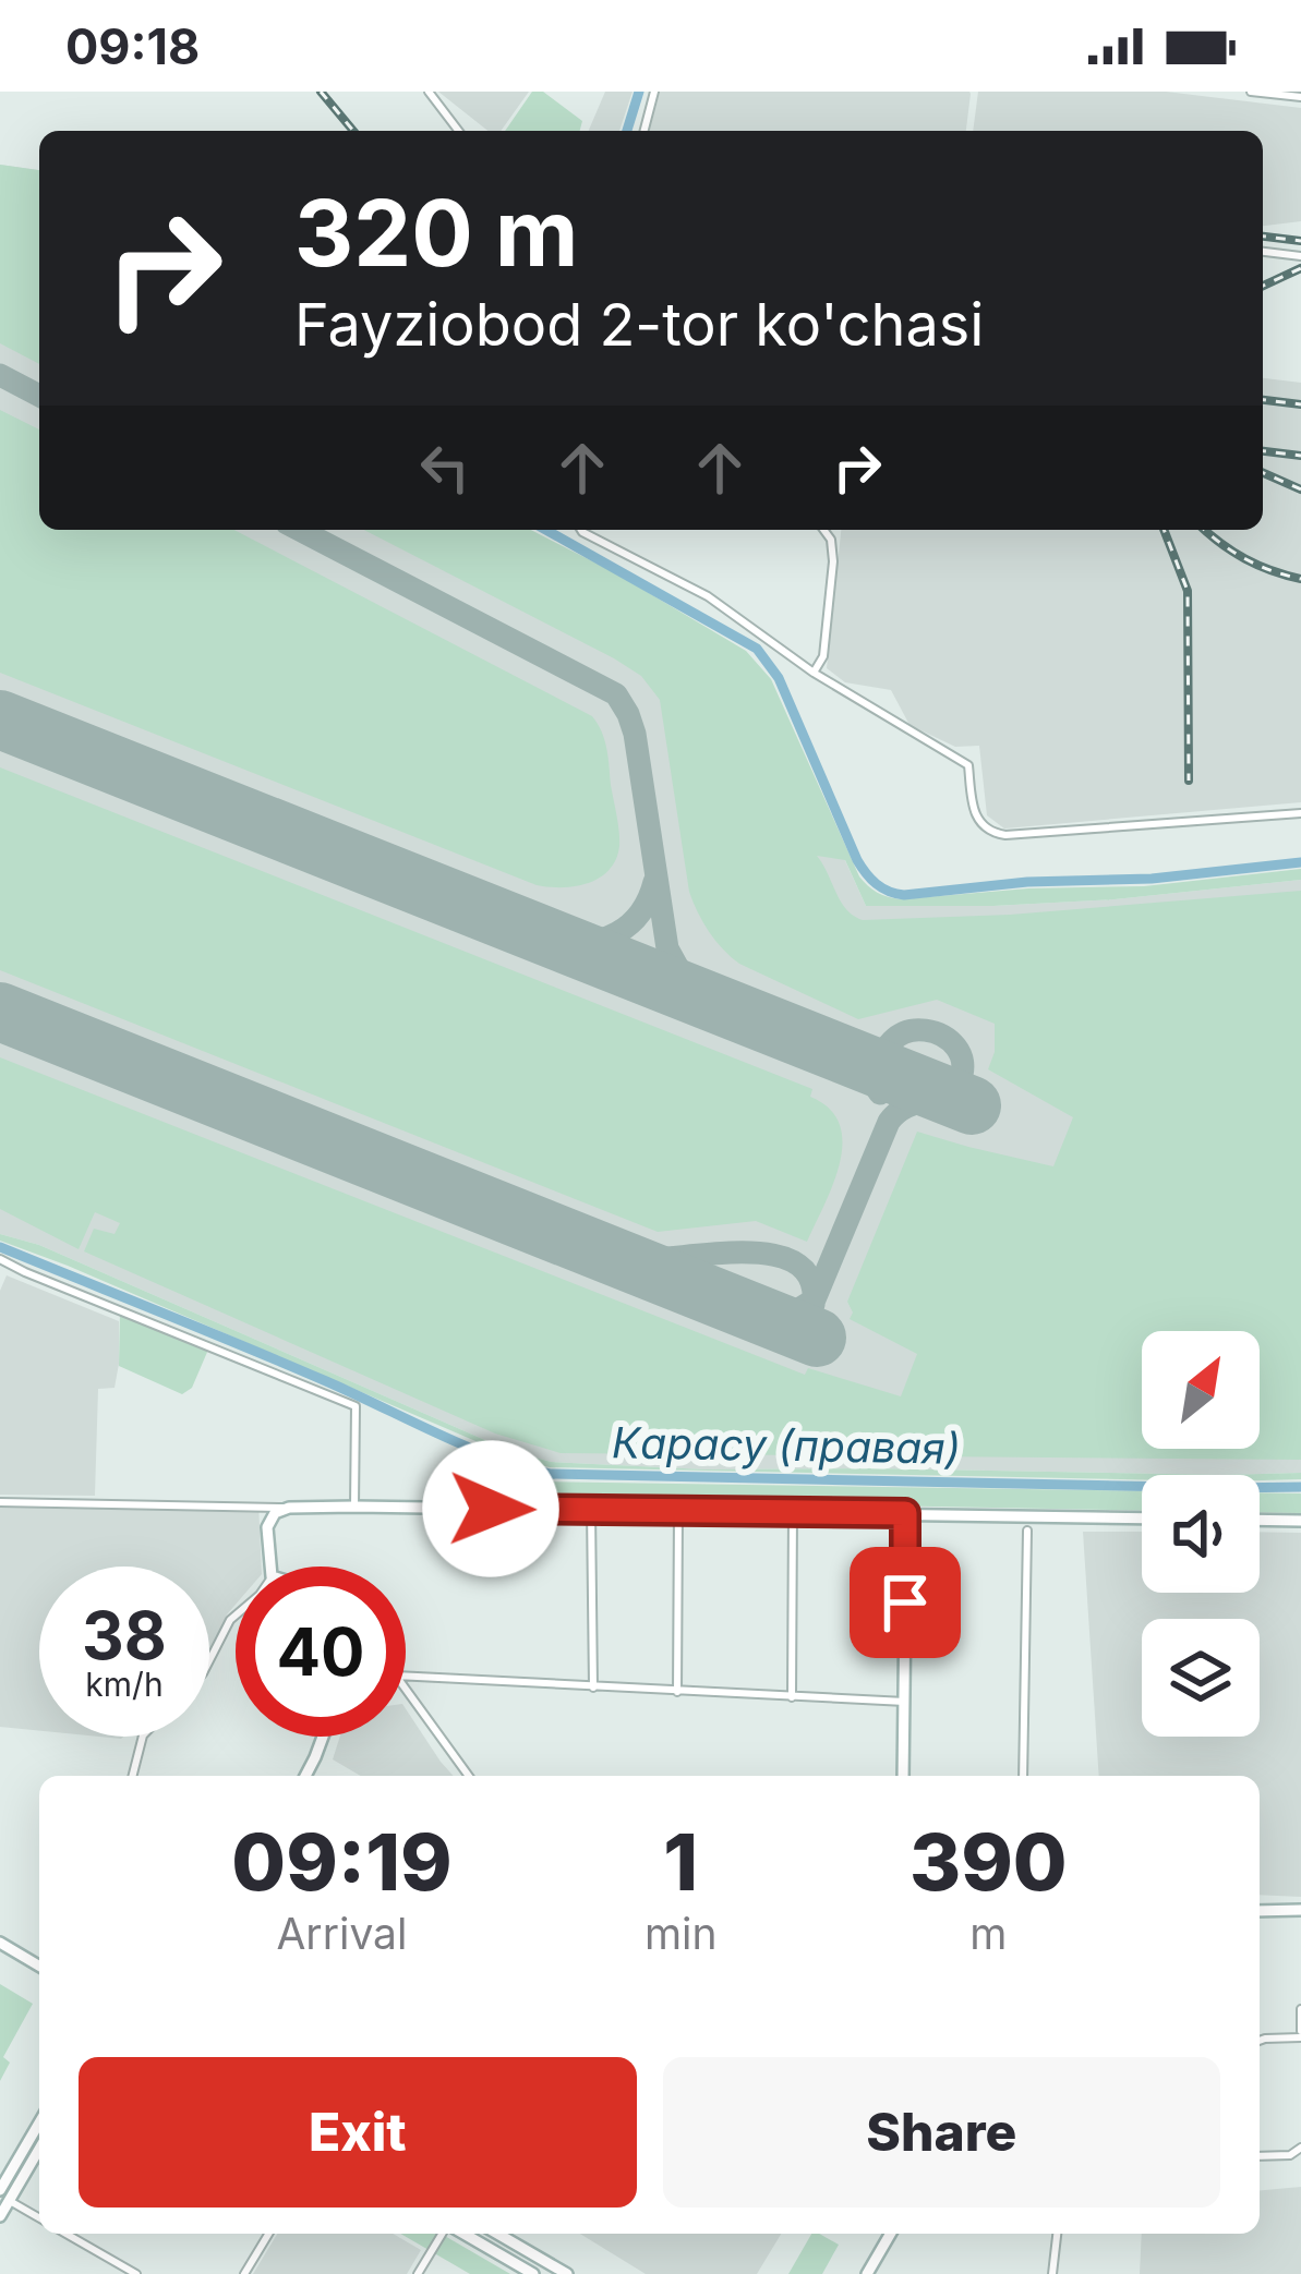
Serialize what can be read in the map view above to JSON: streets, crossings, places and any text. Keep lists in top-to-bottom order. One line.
{"water":["Карасу (правая)"],"north":"top right","page":{"status":"09:18","turn":["320 m","Fayziobod 2-tor ko'chasi"],"speed":"38 km/h","limit":"40","eta":["09:19","Arrival","1","min","390","m"],"buttons":["Exit","Share"]}}
